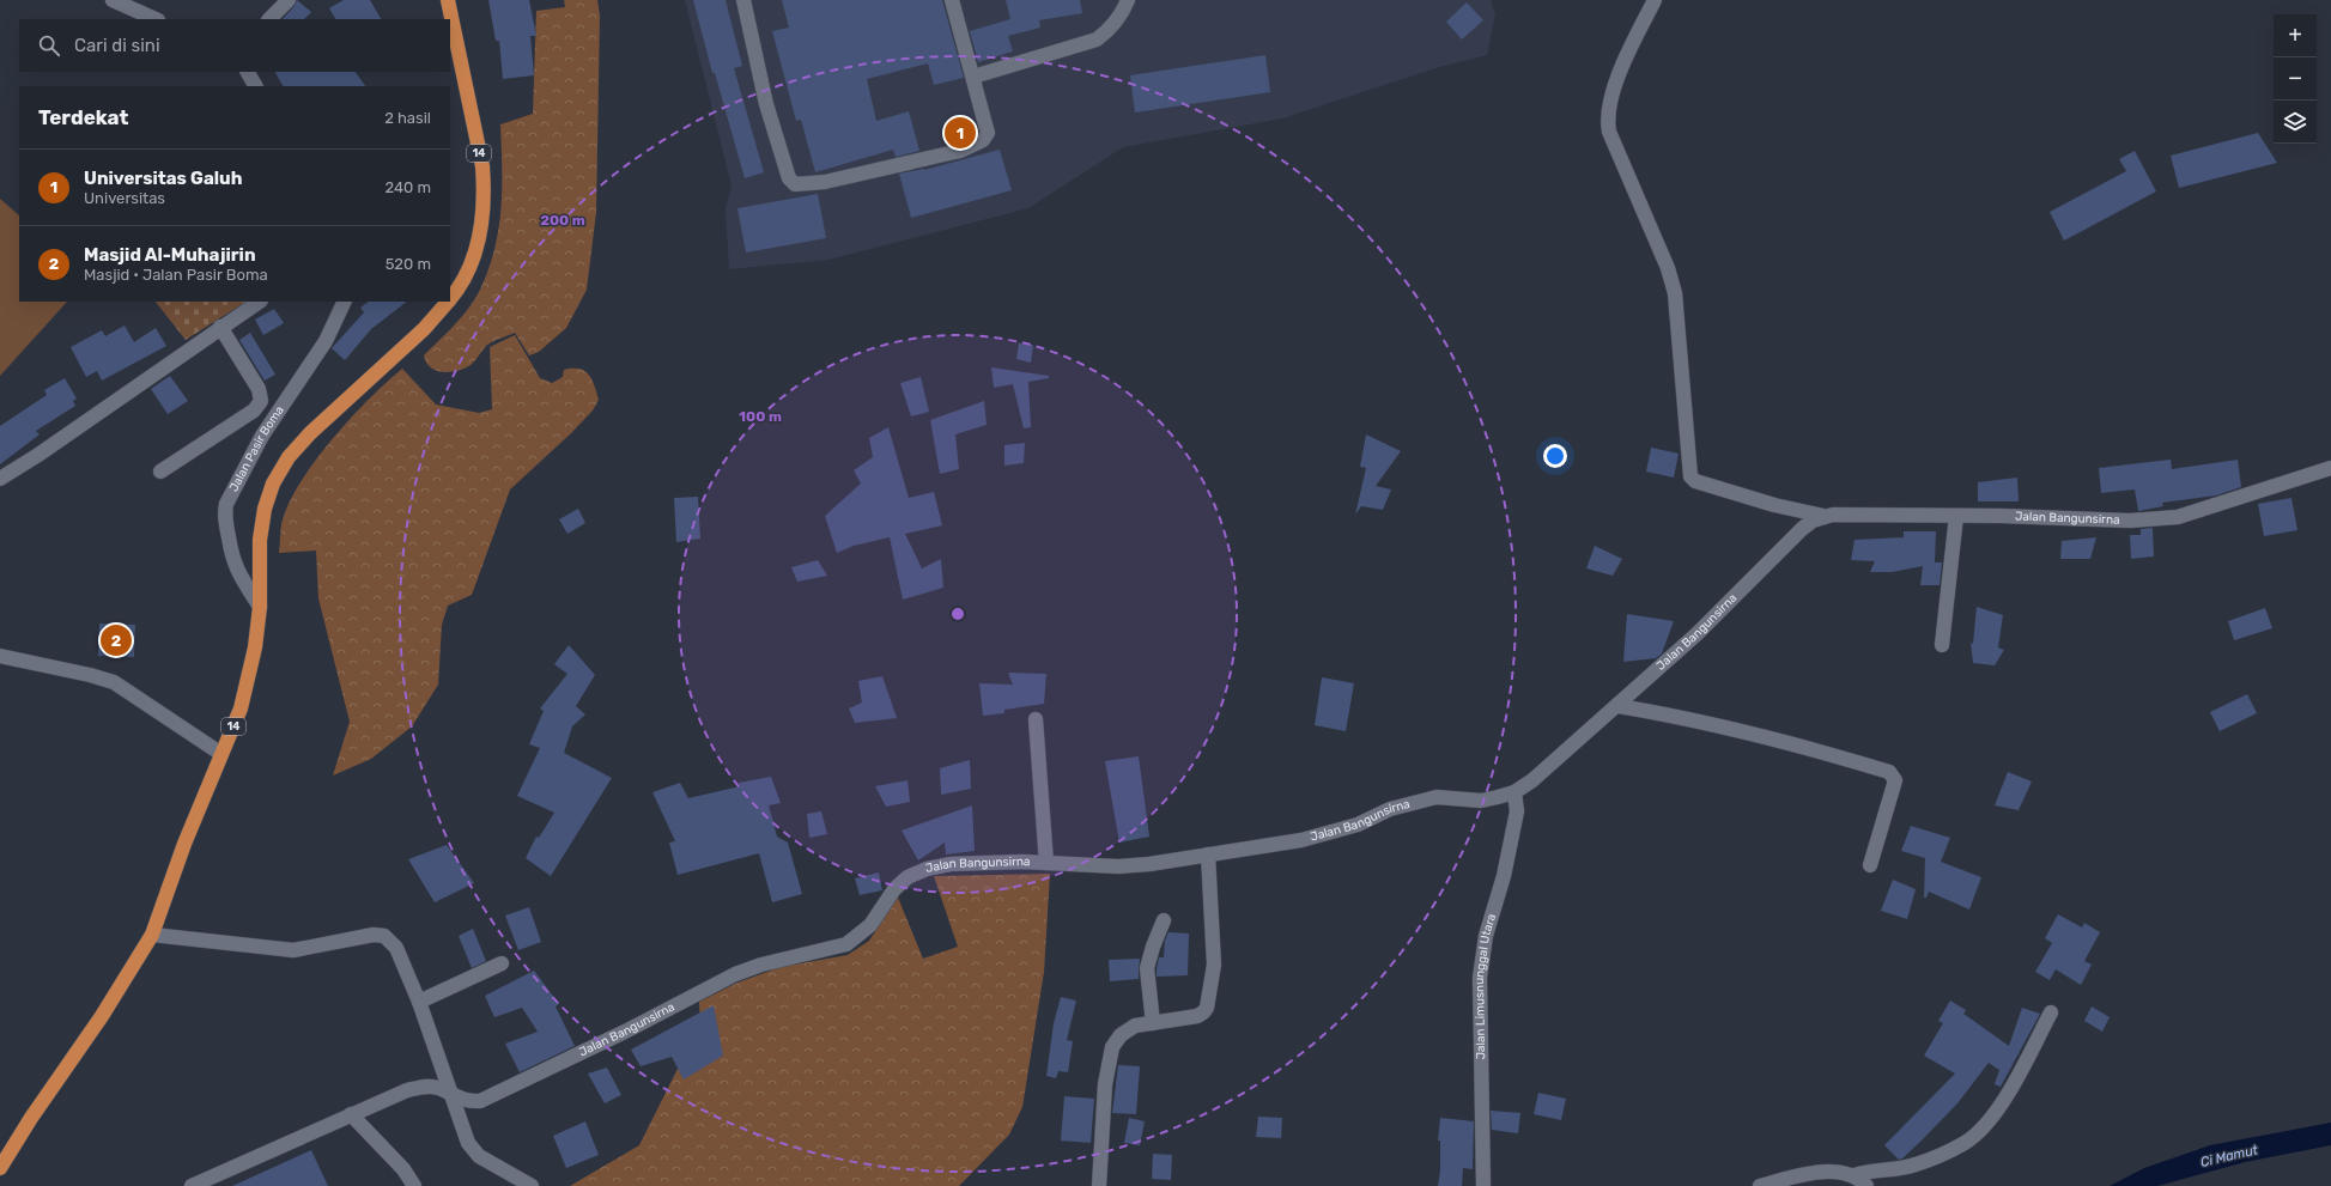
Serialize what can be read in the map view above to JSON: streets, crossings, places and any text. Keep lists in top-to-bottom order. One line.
{"streets":{"highway":["14"],"street":["Jalan Pasir Boma","Jalan Bangunsirna","Jalan Limusnunggal Utara"]},"crossings":[["14","Jalan Pasir Boma"],["Jalan Bangunsirna","Jalan Limusnunggal Utara"]],"water":["Ci Mamut"],"page":{"map_buttons":["+","−"],"search":"Cari di sini","heading":["Terdekat","2 hasil"],"pins":["1","2"],"list":[{"mark":"1","name":"Universitas Galuh","note":"Universitas","value":"240 m"},{"mark":"2","name":"Masjid Al-Muhajirin","note":"Masjid · Jalan Pasir Boma","value":"520 m"}]},"rings":["200 m","100 m"]}
